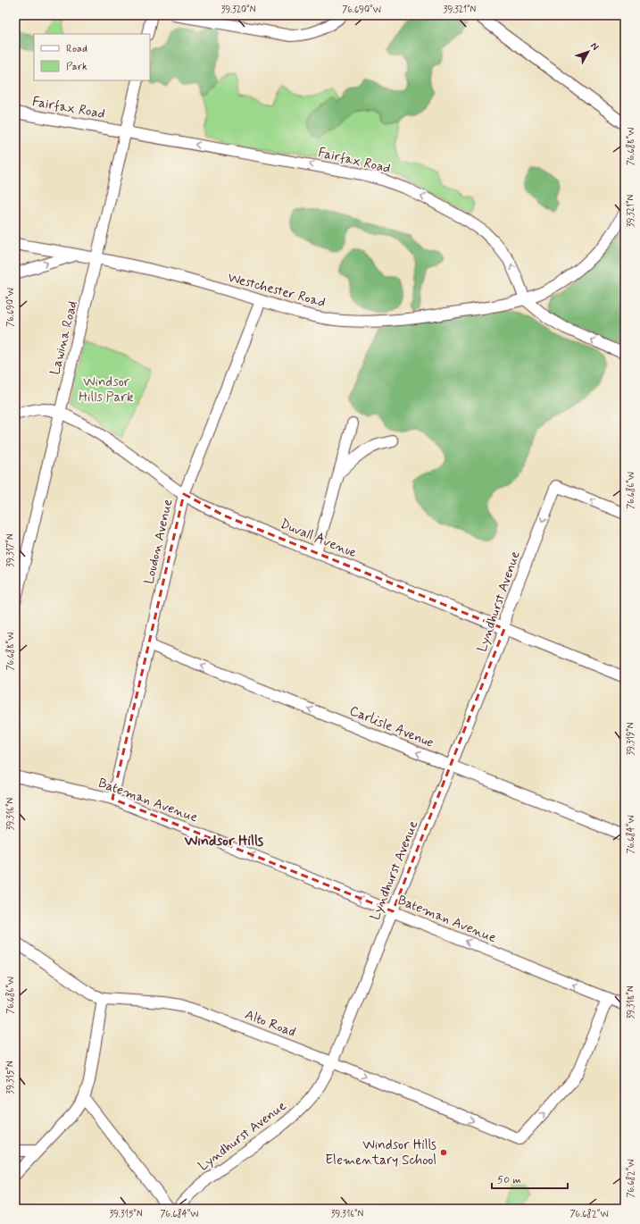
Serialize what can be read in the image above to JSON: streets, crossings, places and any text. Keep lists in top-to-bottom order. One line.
{"streets":{"street":["Fairfax Road","Westchester Road","Lawina Road","Duvall Avenue","Loudon Avenue","Lyndhurst Avenue","Carlisle Avenue","Bateman Avenue","Alto Road"]},"crossings":[["Fairfax Road","Westchester Road"],["Fairfax Road","Lawina Road"],["Westchester Road","Lawina Road"],["Westchester Road","Loudon Avenue"],["Lawina Road","Duvall Avenue"],["Duvall Avenue","Loudon Avenue"],["Duvall Avenue","Lyndhurst Avenue"],["Loudon Avenue","Carlisle Avenue"],["Loudon Avenue","Bateman Avenue"],["Lyndhurst Avenue","Carlisle Avenue"],["Lyndhurst Avenue","Bateman Avenue"],["Lyndhurst Avenue","Alto Road"],["Bateman Avenue","Alto Road"]],"one_way":["Fairfax Road","Carlisle Avenue","Bateman Avenue"],"districts":["Windsor Hills"],"parks":["Windsor Hills Park"],"places":["Windsor Hills Elementary School"],"legend":["Road","Park"],"scale_bar":"50 m","north":"top right","coordinates":["39.320°N","76.690°W","39.321°N","76.688°W","76.686°W","39.317°N","39.319°N","39.316°N","76.684°W","39.318°N","39.315°N","76.682°W"]}
